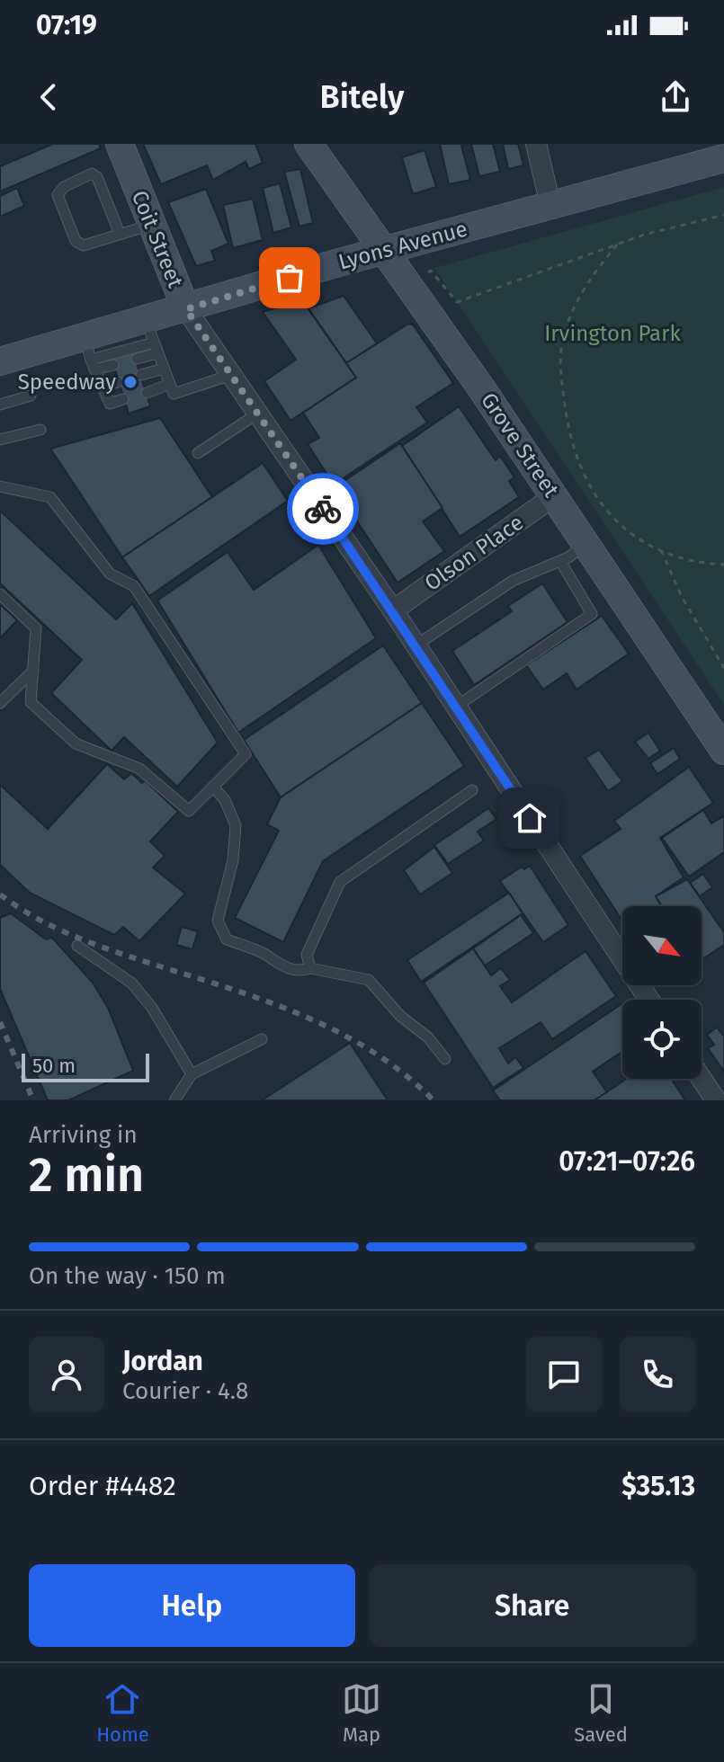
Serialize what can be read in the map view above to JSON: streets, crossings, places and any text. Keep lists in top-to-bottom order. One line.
{"streets":{"main road":["Coit Street","Lyons Avenue","Grove Street"],"street":["Olson Place"]},"crossings":[["Coit Street","Lyons Avenue"],["Coit Street","Olson Place"],["Lyons Avenue","Grove Street"],["Grove Street","Olson Place"]],"parks":["Irvington Park"],"places":["Speedway"],"scale_bar":"50 m","north":"bottom right","page":{"status":"07:19","header":"Bitely","scale":"50 m","heading":["2 min","Arriving in","07:21–07:26"],"panel":["Jordan","Courier · 4.8","Order #4482","$35.13"],"bar":"On the way · 150 m","buttons":["Help","Share"],"tabs":["Home","Map","Saved"]}}
